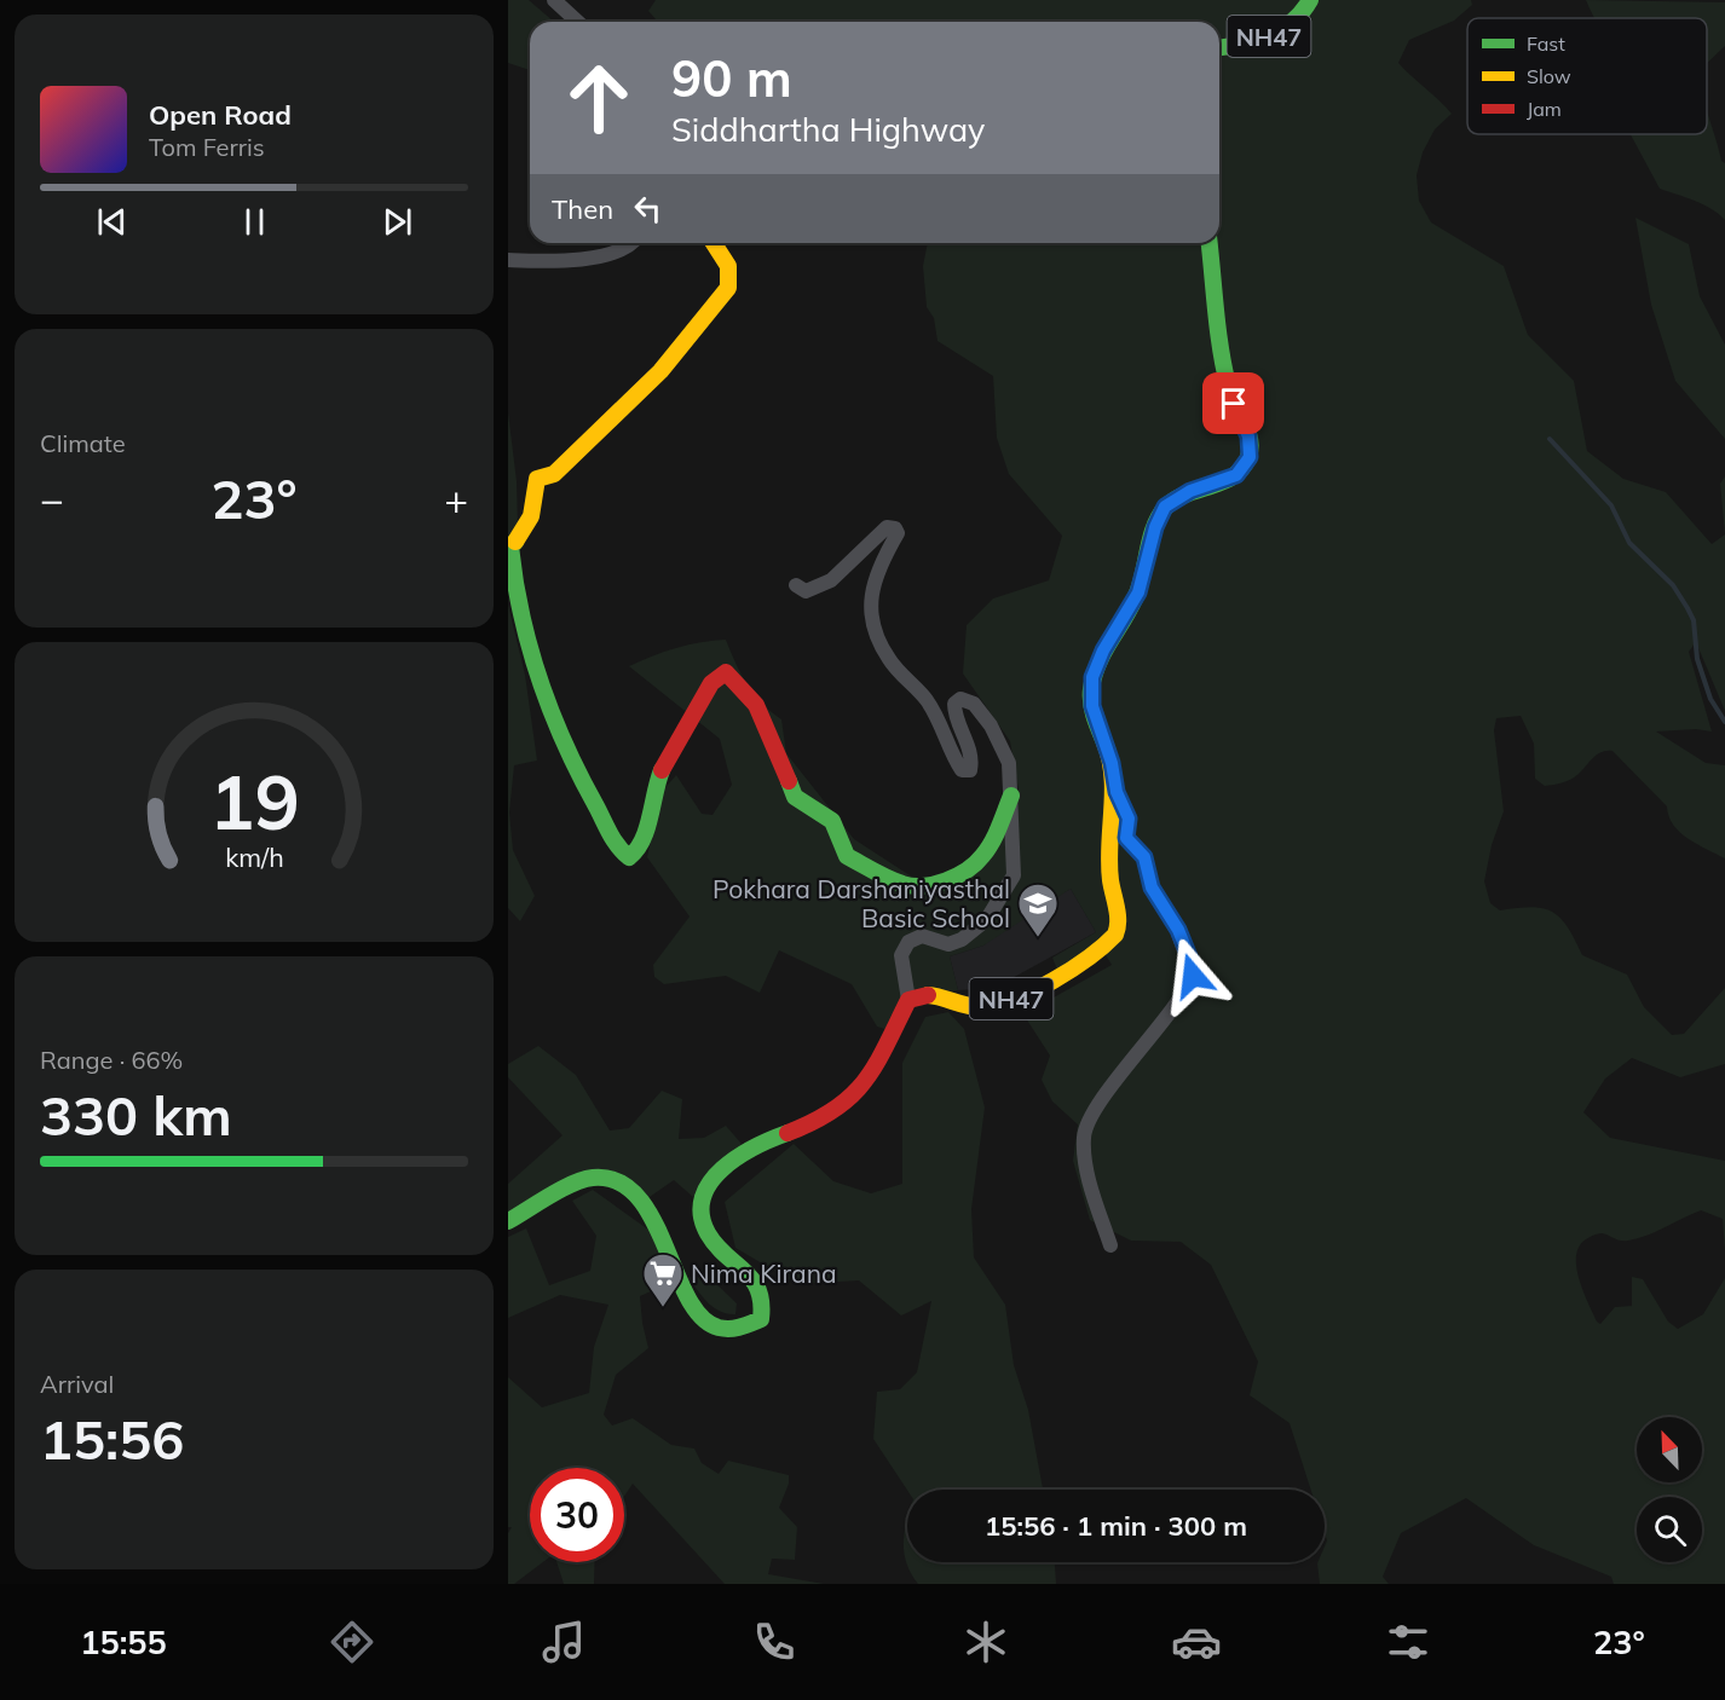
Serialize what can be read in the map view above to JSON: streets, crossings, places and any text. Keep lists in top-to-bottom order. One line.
{"streets":{"main road":["NH47"]},"places":{"school or university":["Pokhara Darshaniyasthal Basic School"],"supermarket":["Nima Kirana"]},"legend":["Fast","Slow","Jam"],"north":"top left","page":{"turn":["90 m","Siddhartha Highway"],"song":["Open Road","Tom Ferris"],"then":"Then","tile":["Climate",["Range · 66%","330 km"],["Arrival","15:56"]],"heat":["−","23°","+"],"limit":"30","trip":"15:56 · 1 min · 300 m","tabs":["15:55","23°"],"gauge":["19","km/h"]}}
